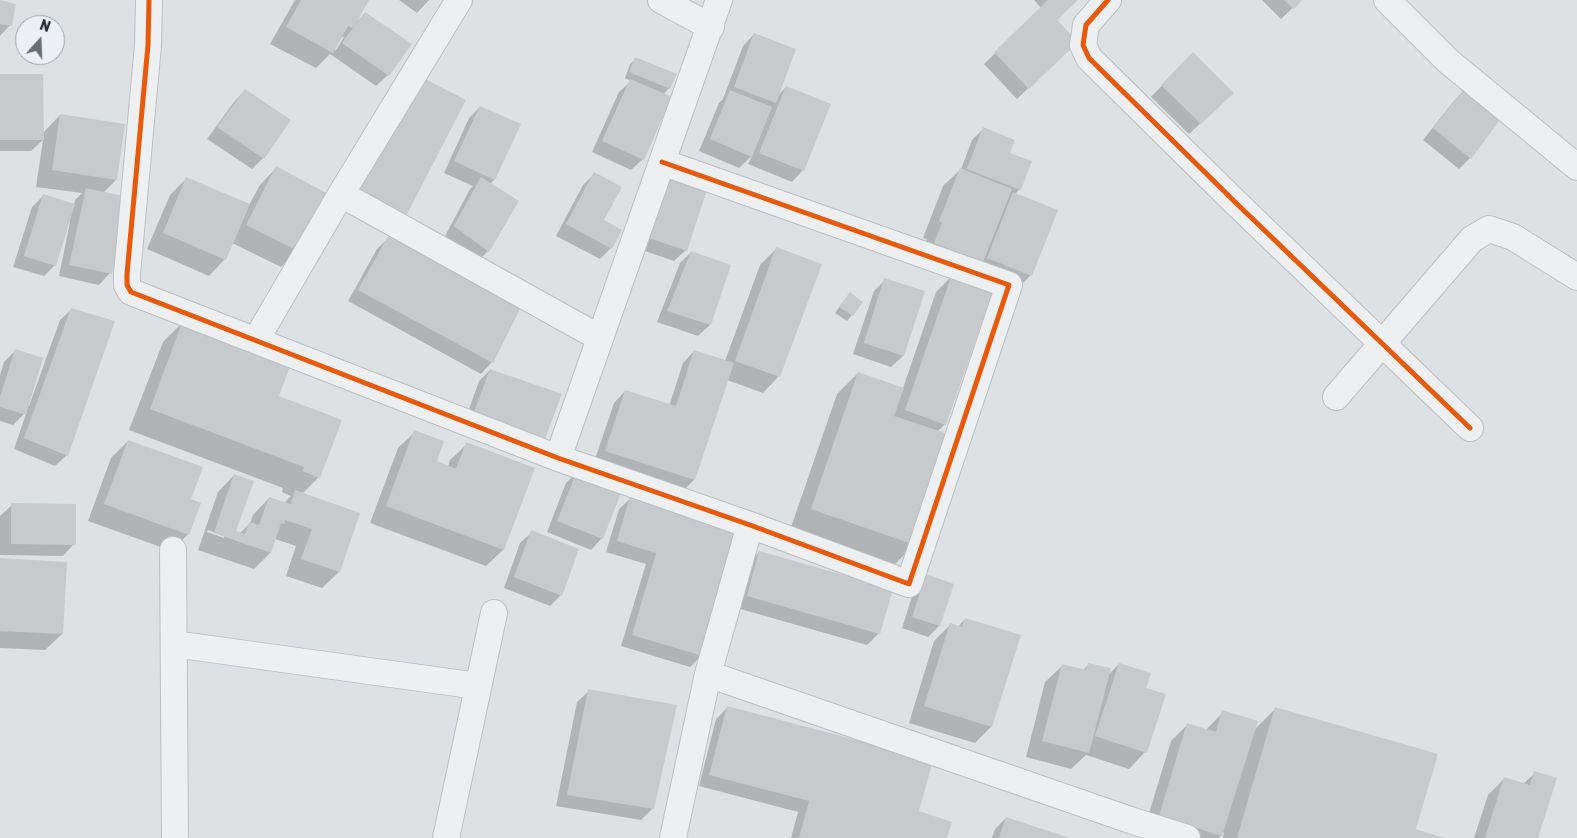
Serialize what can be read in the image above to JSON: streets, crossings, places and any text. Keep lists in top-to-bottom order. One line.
{"north":"top"}
